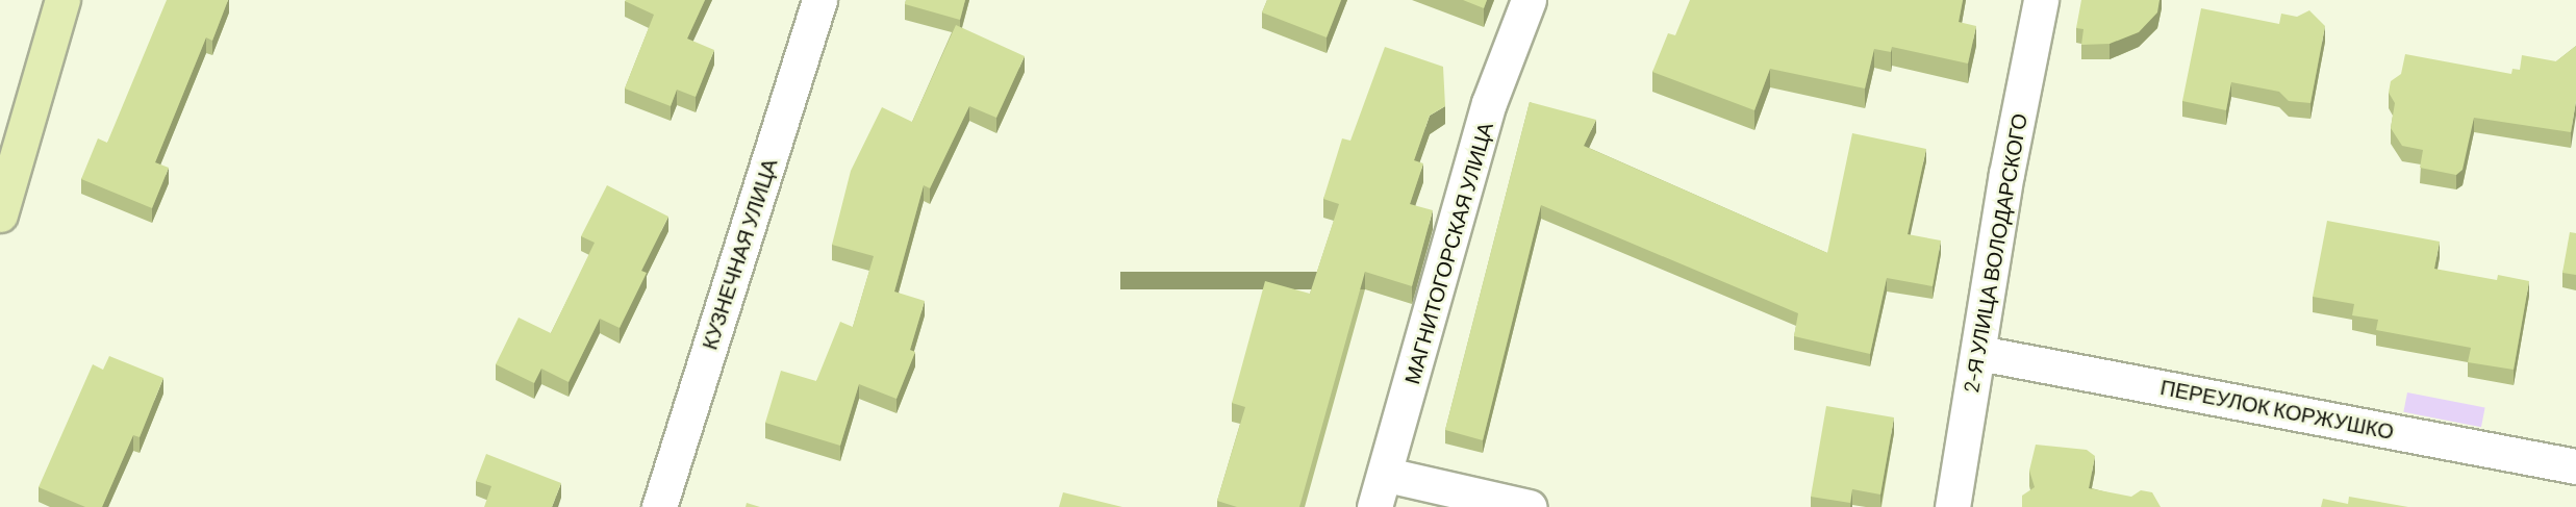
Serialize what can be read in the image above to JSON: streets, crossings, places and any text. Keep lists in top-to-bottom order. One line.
{"streets":{"street":["МАГНИТОГОРСКАЯ УЛИЦА","2-Я УЛИЦА ВОЛОДАРСКОГО","КУЗНЕЧНАЯ УЛИЦА","ПЕРЕУЛОК КОРЖУШКО"]},"crossings":[["2-Я УЛИЦА ВОЛОДАРСКОГО","ПЕРЕУЛОК КОРЖУШКО"]]}
